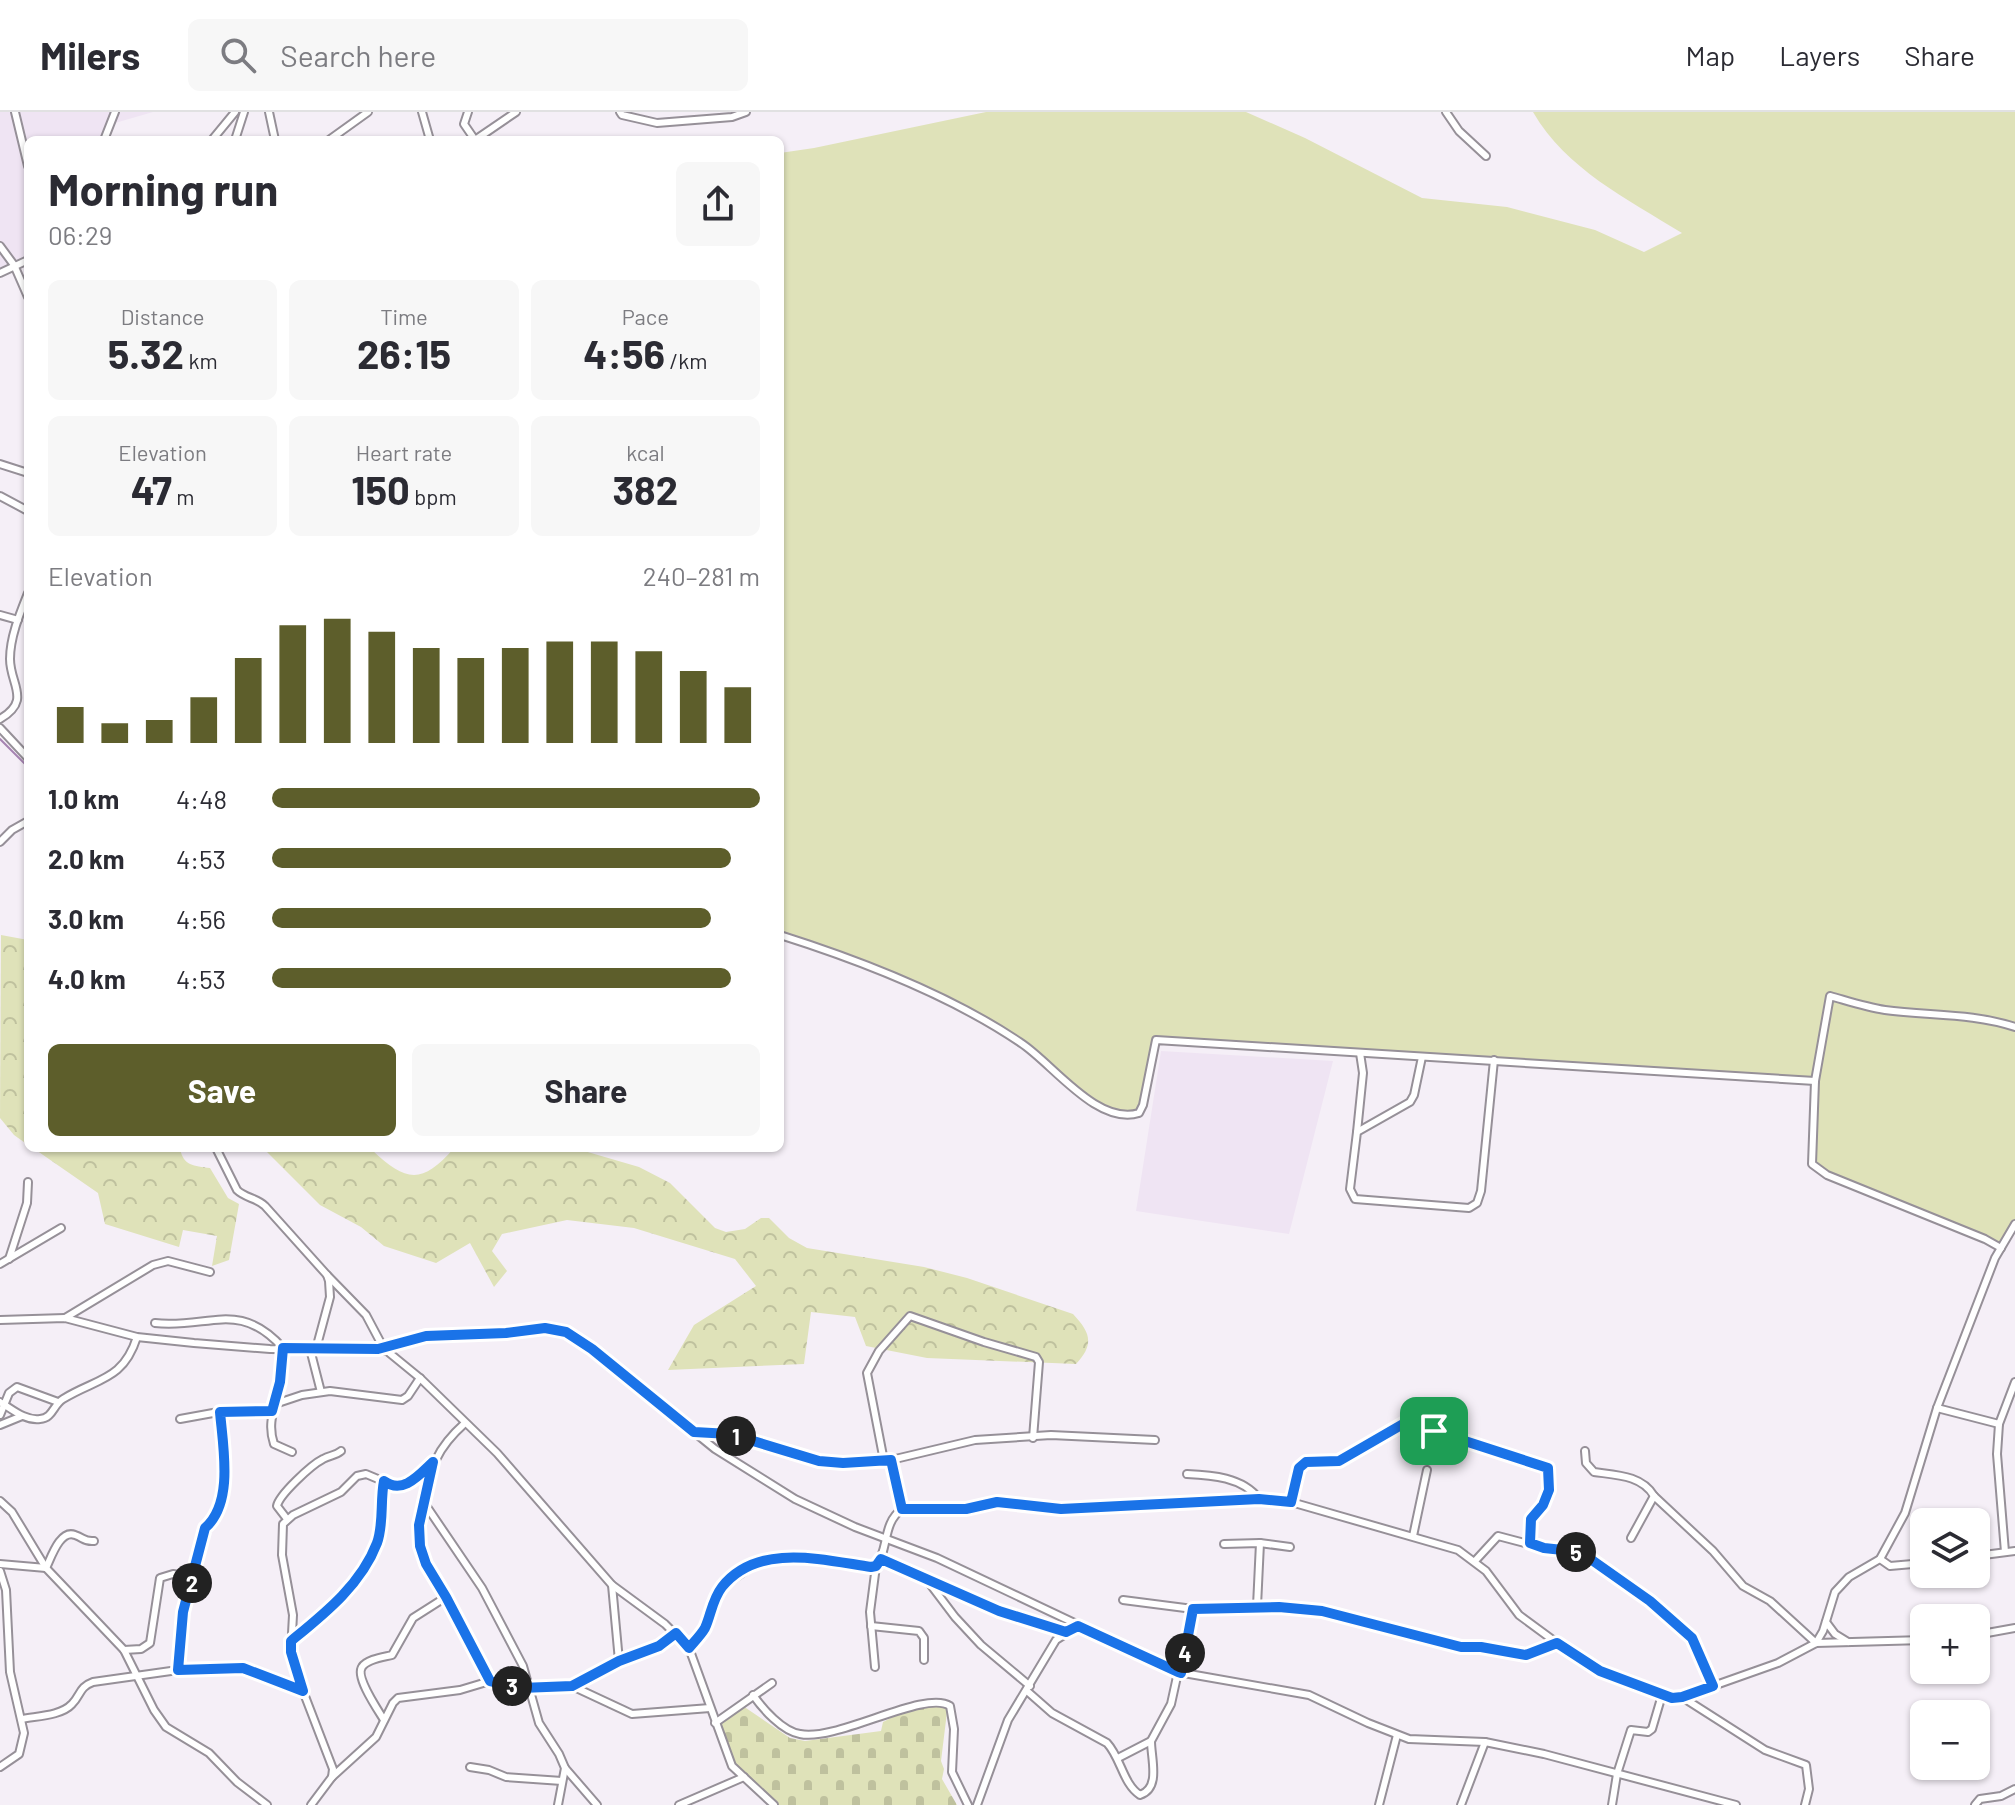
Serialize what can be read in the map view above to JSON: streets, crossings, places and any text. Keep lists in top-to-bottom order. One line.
{"page":{"header":"Milers","search":"Search here","nav":["Map","Layers","Share"],"heading":["Morning run","06:29"],"stats":[["Distance","5.32 km"],["Time","26:15"],["Pace","4:56 /km"],["Elevation","47 m"],["Heart rate","150 bpm"],["kcal","382"]],"chart":["Elevation","240–281 m"],"list":[{"name":"1.0 km","note":"4:48"},{"name":"2.0 km","note":"4:53"},{"name":"3.0 km","note":"4:56"},{"name":"4.0 km","note":"4:53"}],"buttons":["Save","Share"],"pins":["1","5","2","4","3"],"map_buttons":["+","−"]}}
